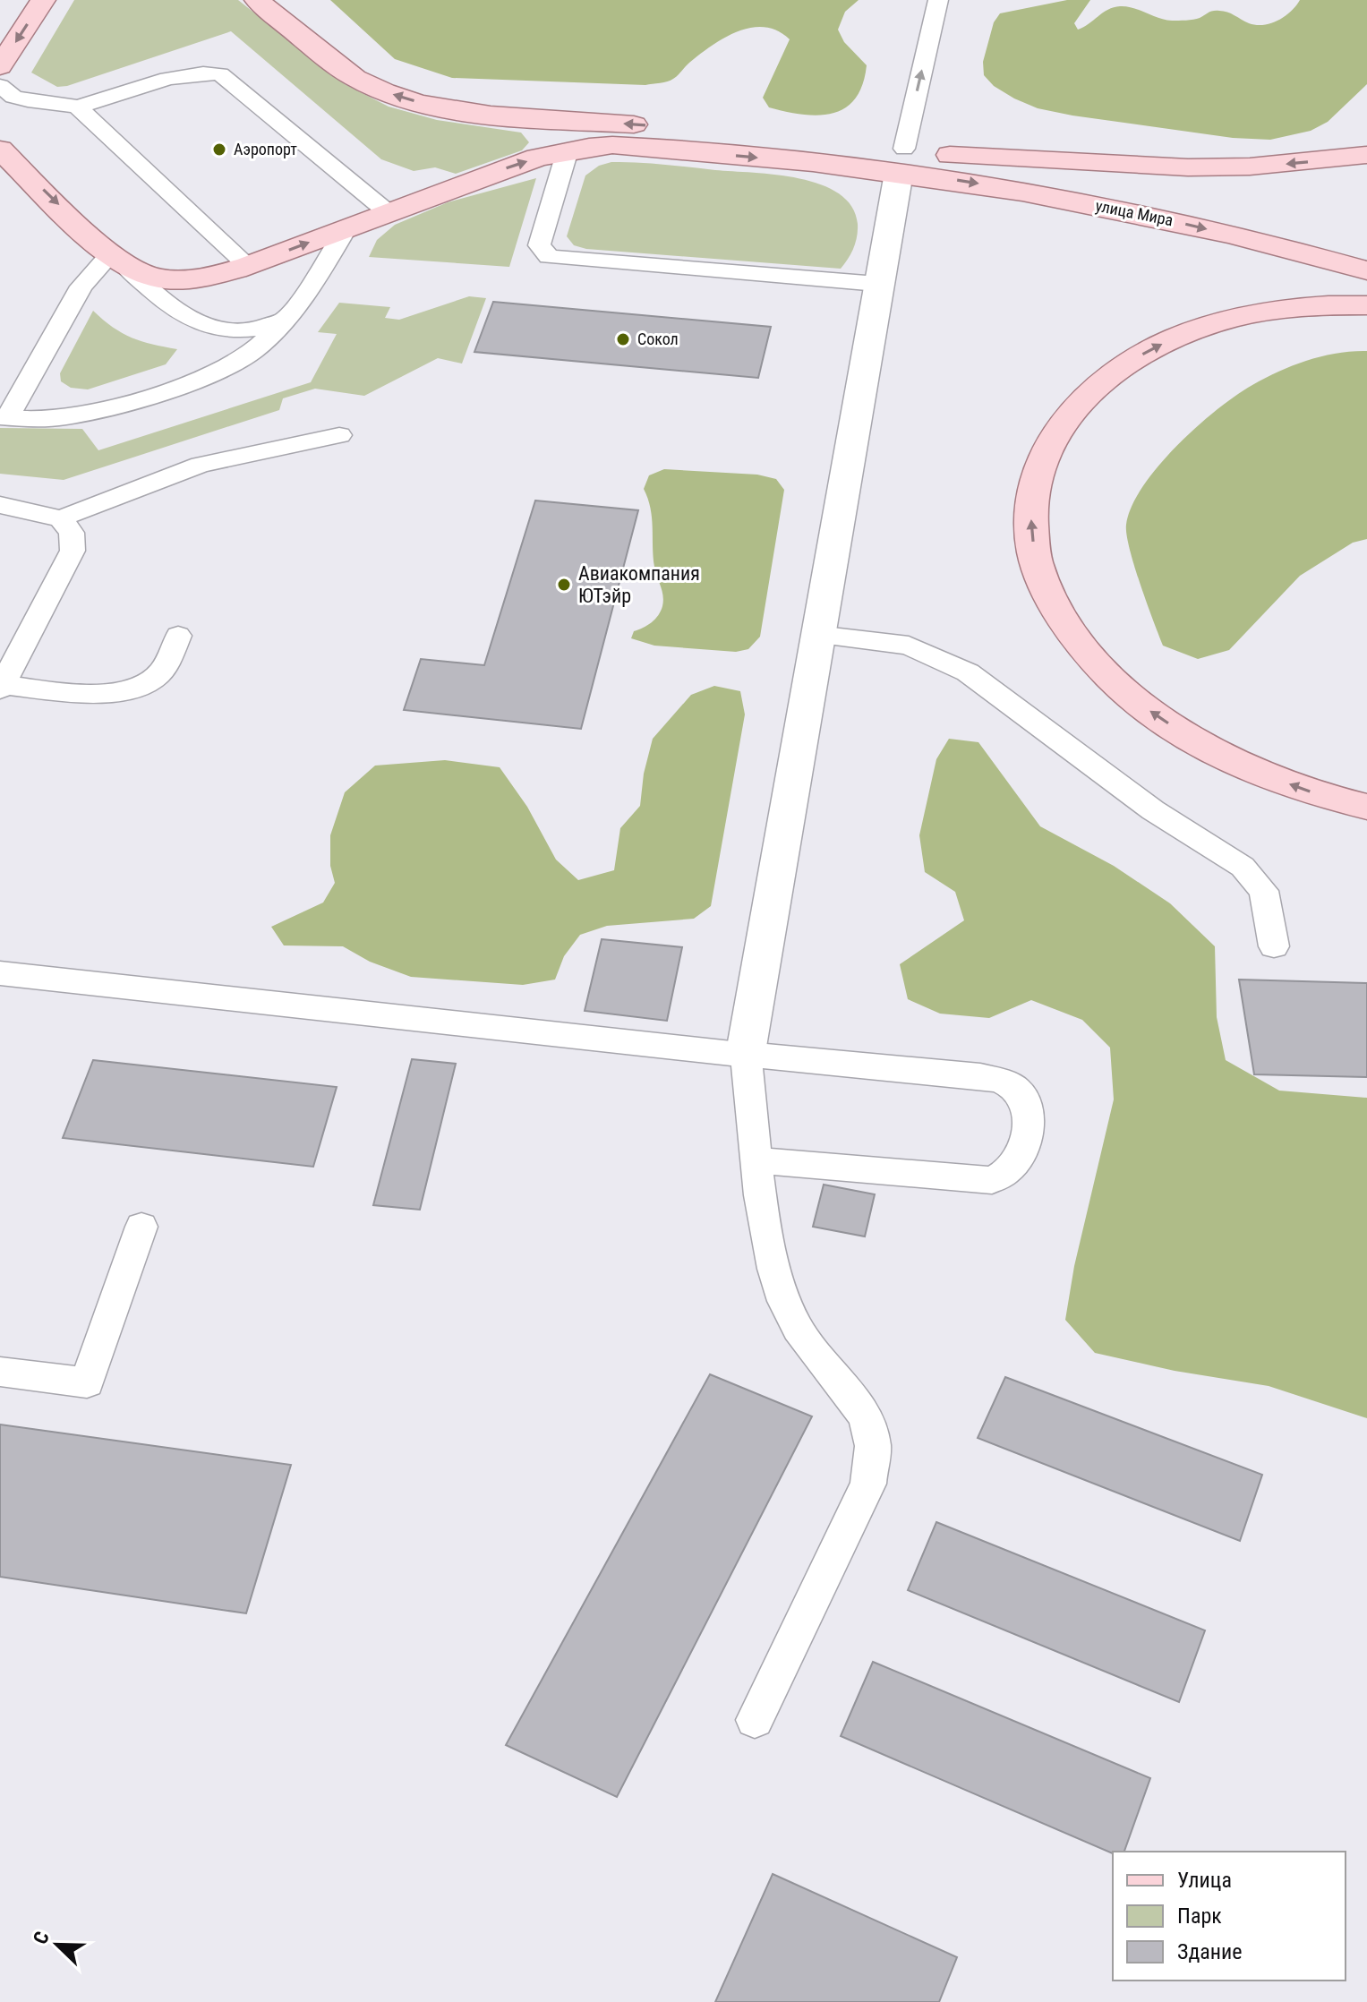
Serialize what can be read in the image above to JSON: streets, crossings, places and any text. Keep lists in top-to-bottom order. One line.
{"streets":{"main road":["улица Мира"]},"places":["Аэропорт","Сокол","Авиакомпания ЮТэйр"],"legend":["Улица","Парк","Здание"],"north":"top left"}
